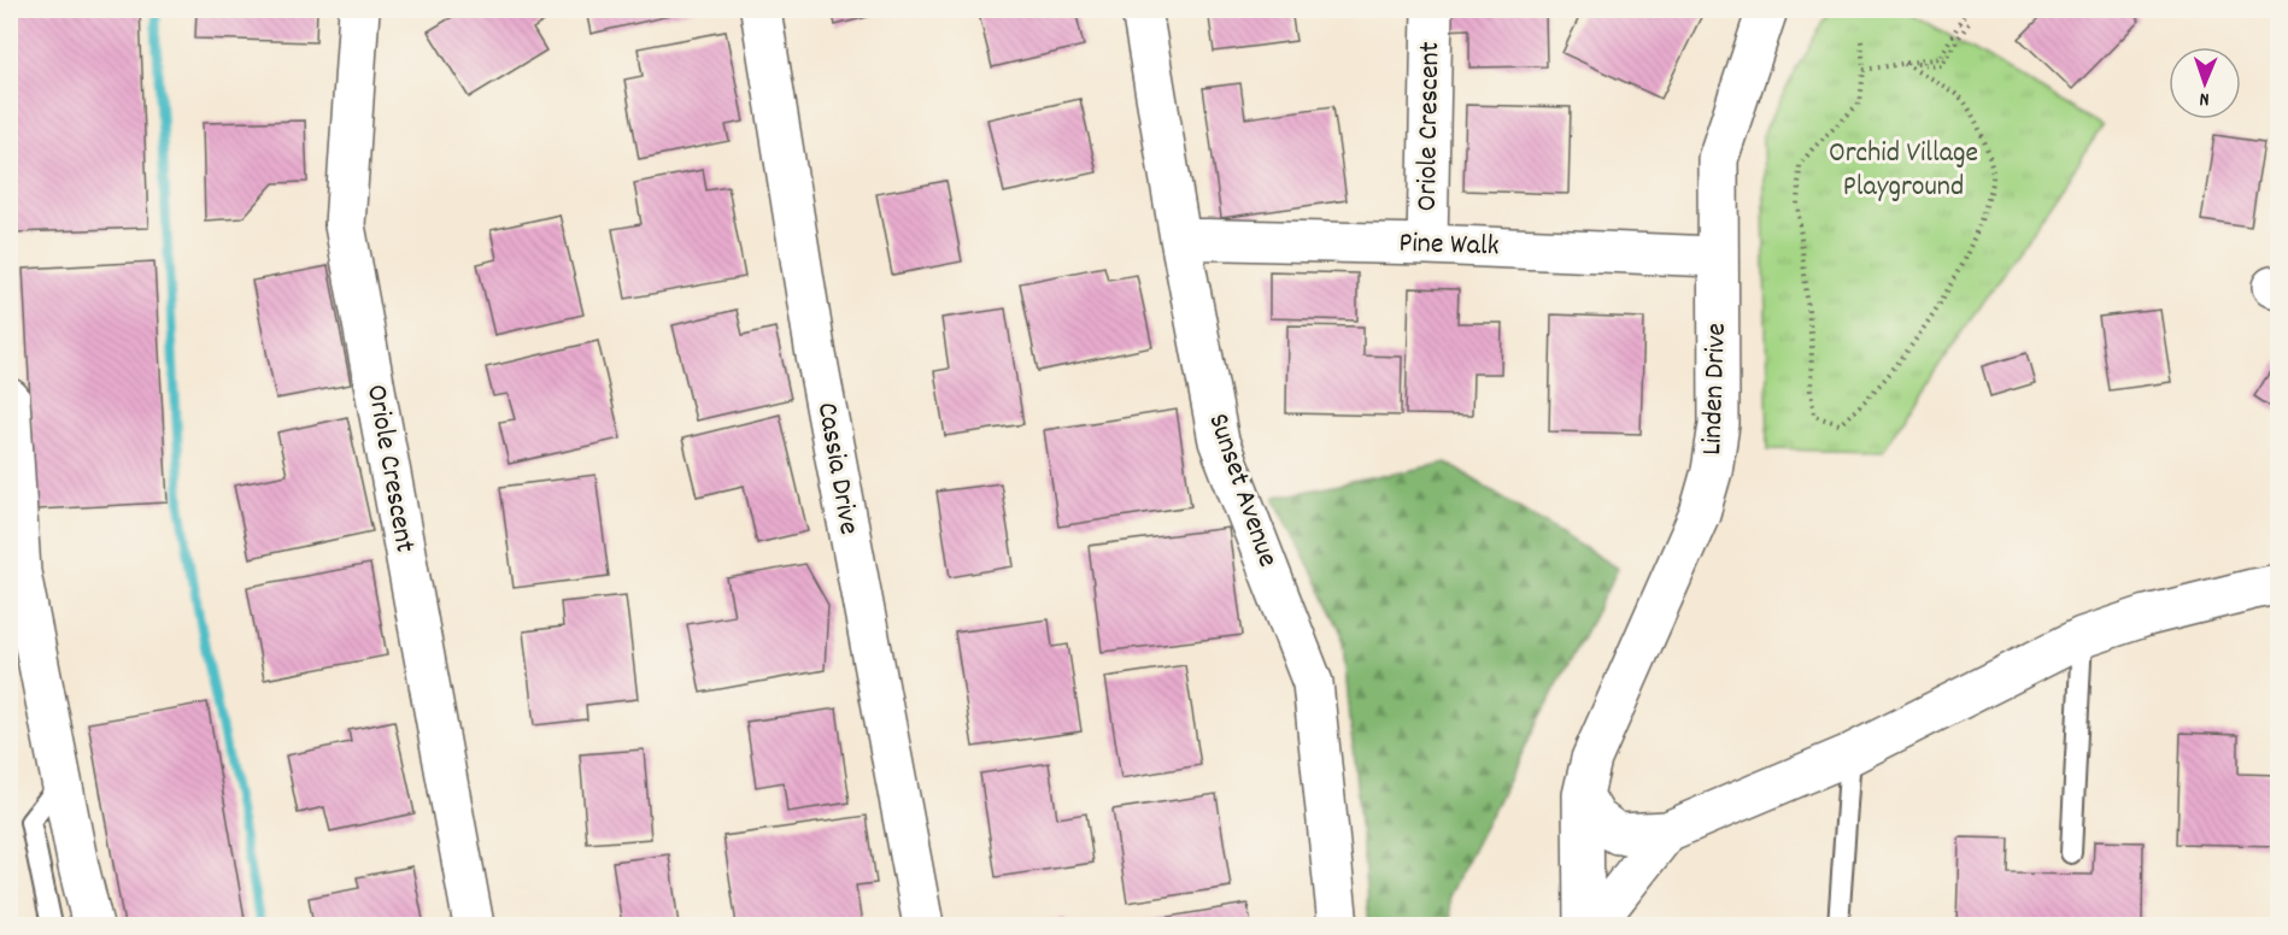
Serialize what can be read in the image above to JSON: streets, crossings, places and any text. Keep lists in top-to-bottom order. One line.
{"streets":{"street":["Oriole Crescent","Pine Walk","Linden Drive","Cassia Drive","Sunset Avenue"]},"crossings":[["Oriole Crescent","Pine Walk"],["Pine Walk","Linden Drive"],["Pine Walk","Sunset Avenue"]],"parks":["Orchid Village Playground"],"north":"bottom"}
